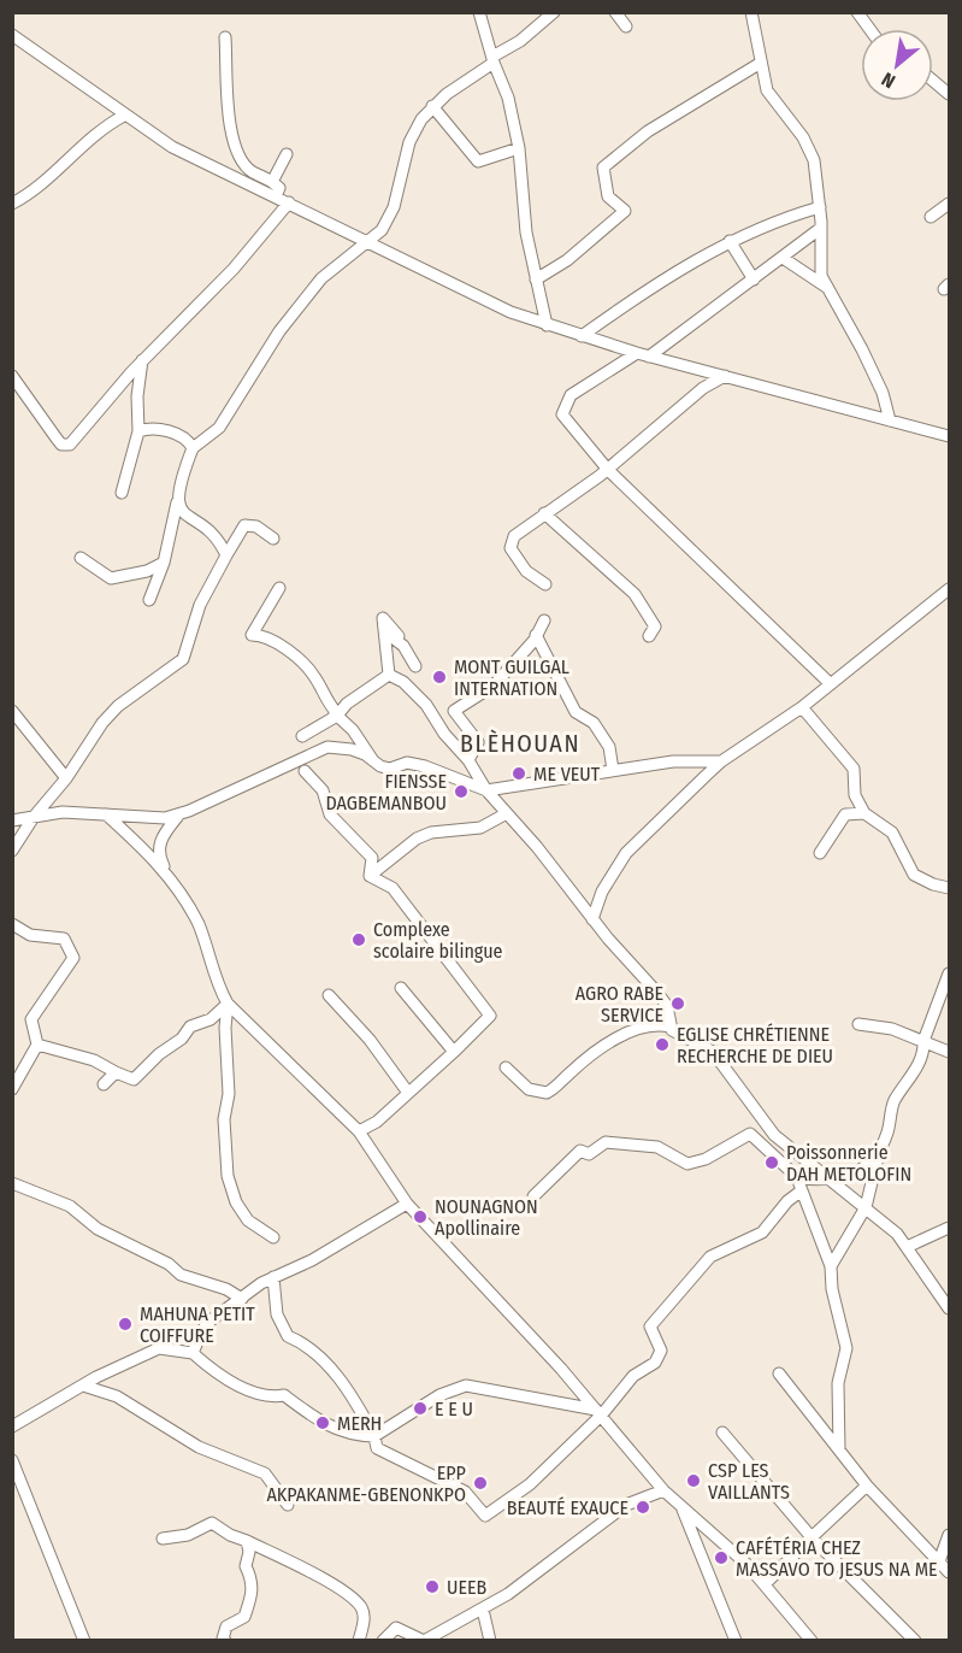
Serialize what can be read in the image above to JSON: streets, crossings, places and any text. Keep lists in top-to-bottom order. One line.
{"districts":["BLÈHOUAN"],"places":["MONT GUILGAL INTERNATION","ME VEUT","FIENSSE DAGBEMANBOU","Complexe scolaire bilingue","AGRO RABE SERVICE","EGLISE CHRÉTIENNE RECHERCHE DE DIEU","Poissonnerie DAH METOLOFIN","NOUNAGNON Apollinaire","MAHUNA PETIT COIFFURE","E E U","MERH","CSP LES VAILLANTS","EPP AKPAKANME-GBENONKPO","BEAUTÉ EXAUCE","CAFÉTÉRIA CHEZ MASSAVO TO JESUS NA ME","UEEB"],"north":"bottom left"}
